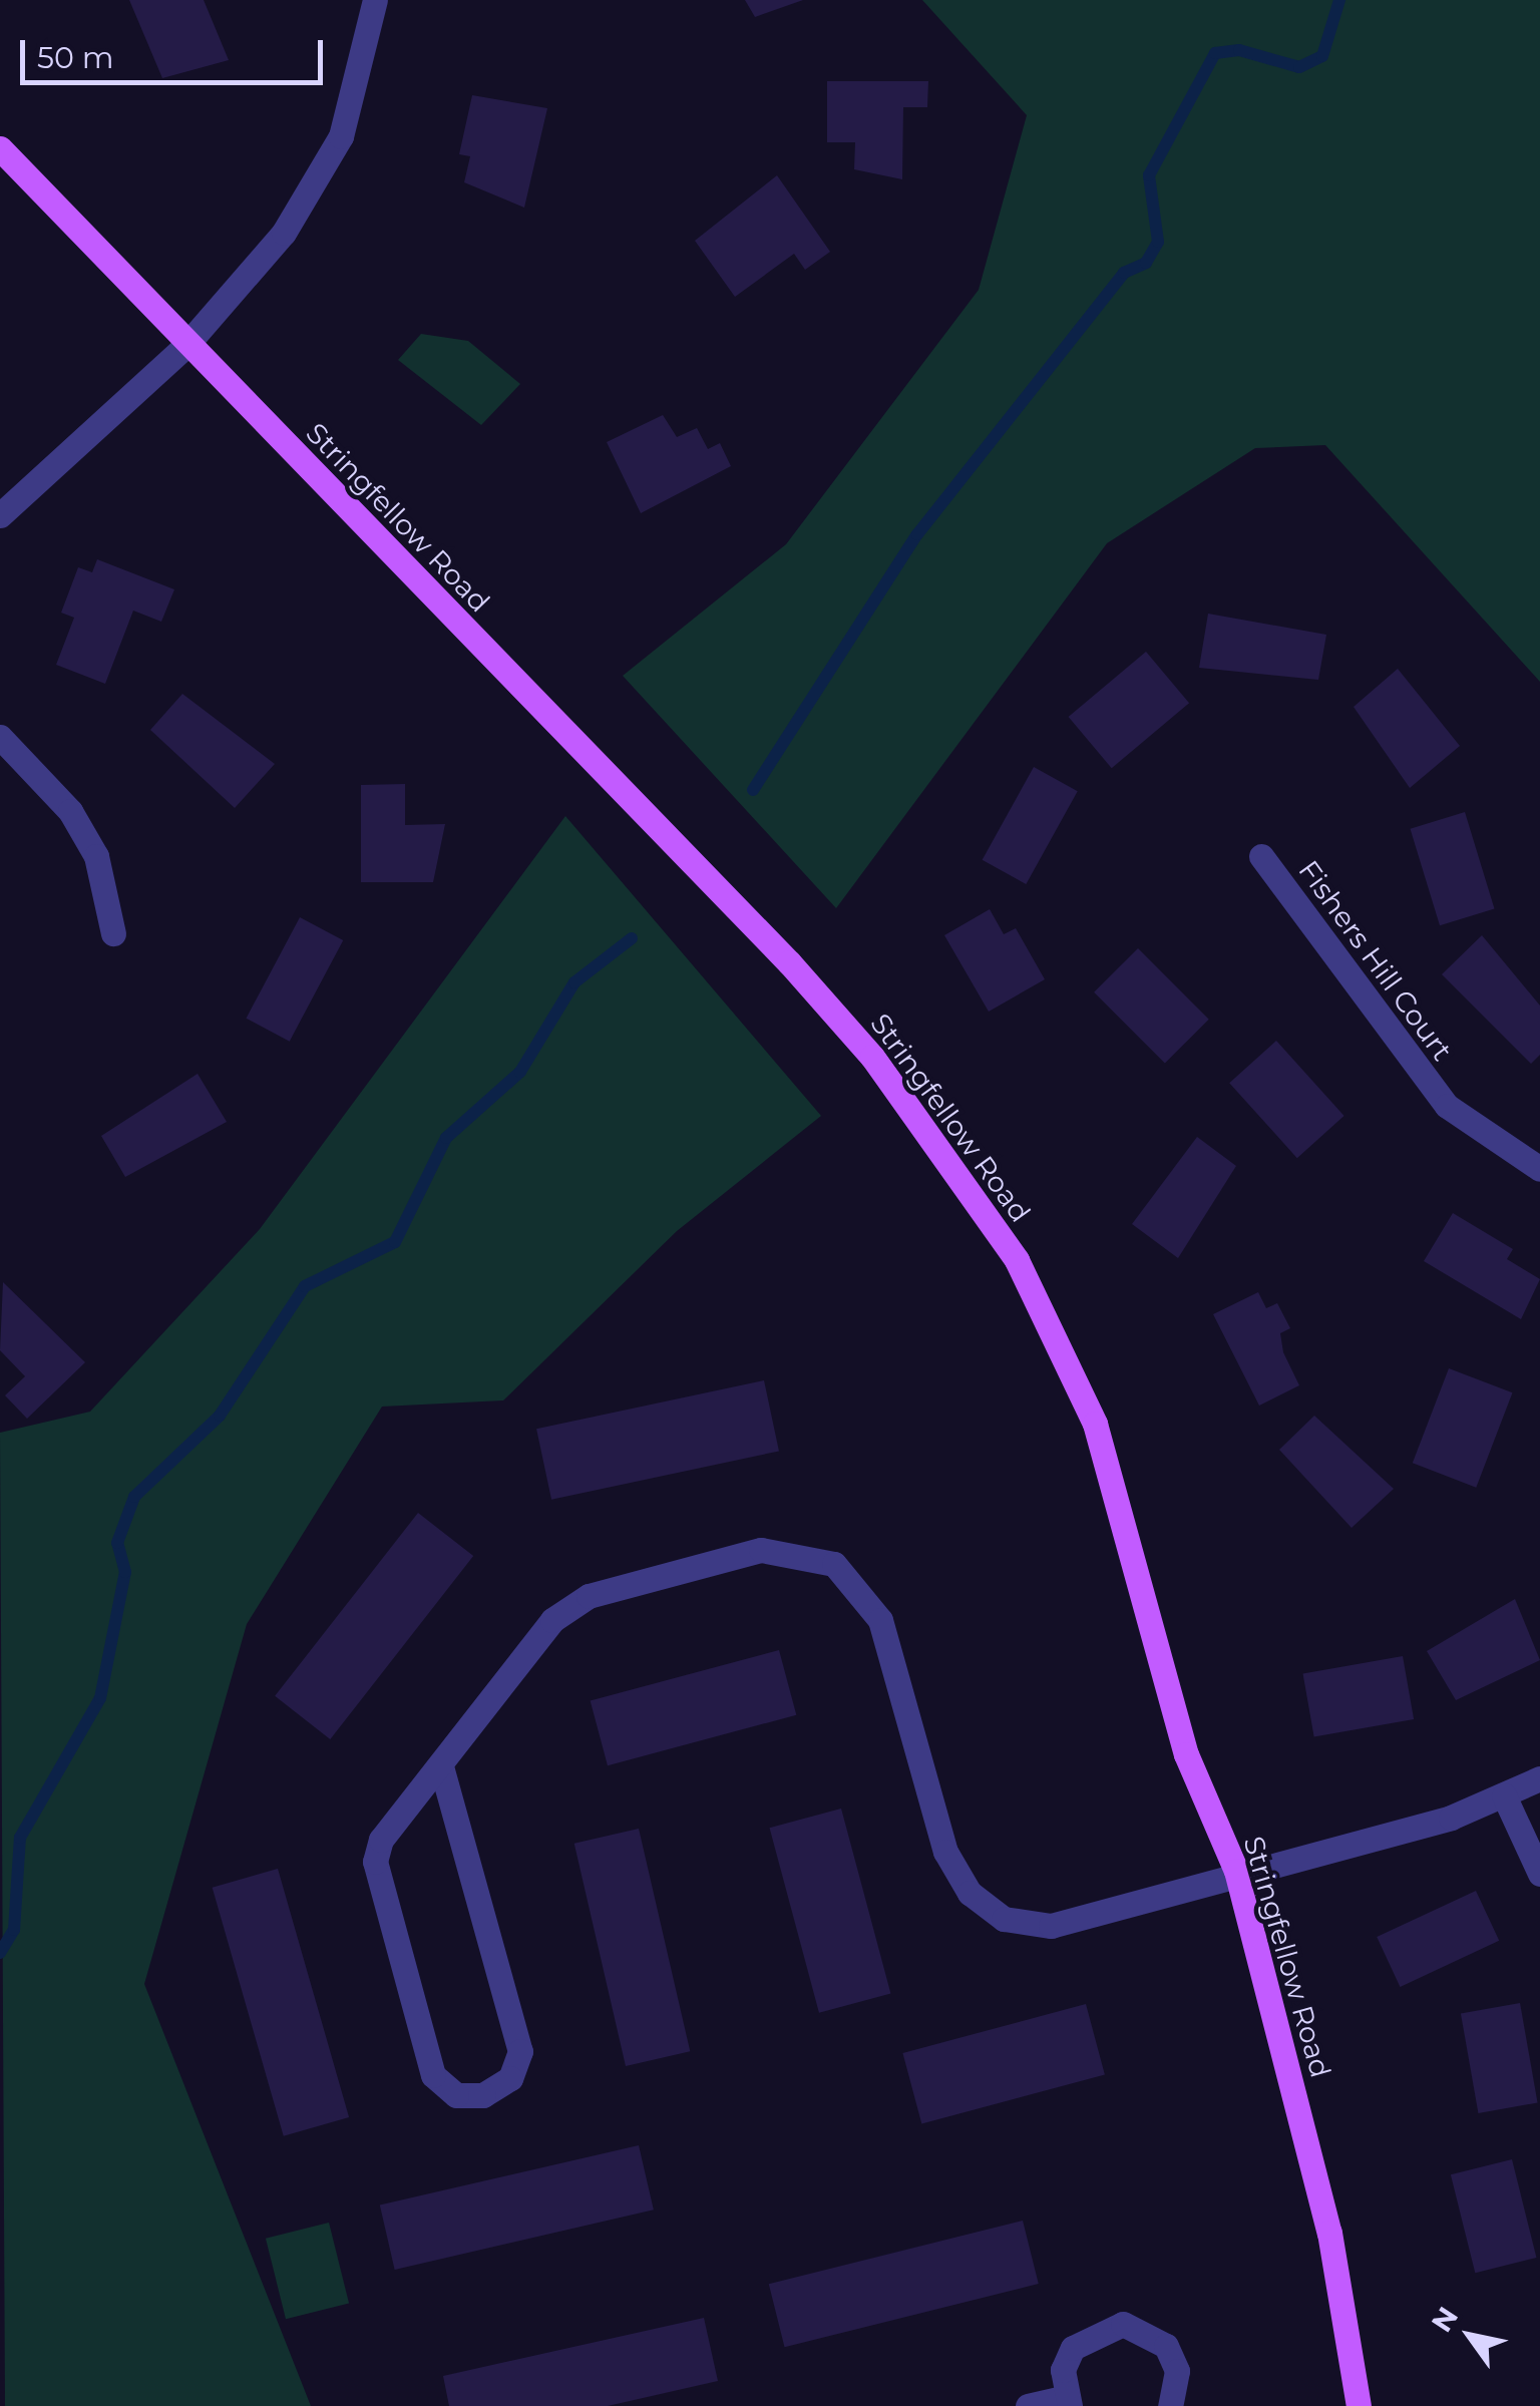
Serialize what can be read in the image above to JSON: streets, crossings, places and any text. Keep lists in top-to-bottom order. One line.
{"streets":{"main road":["Stringfellow Road"],"street":["Fishers Hill Court"]},"scale_bar":"50 m","north":"top left"}
